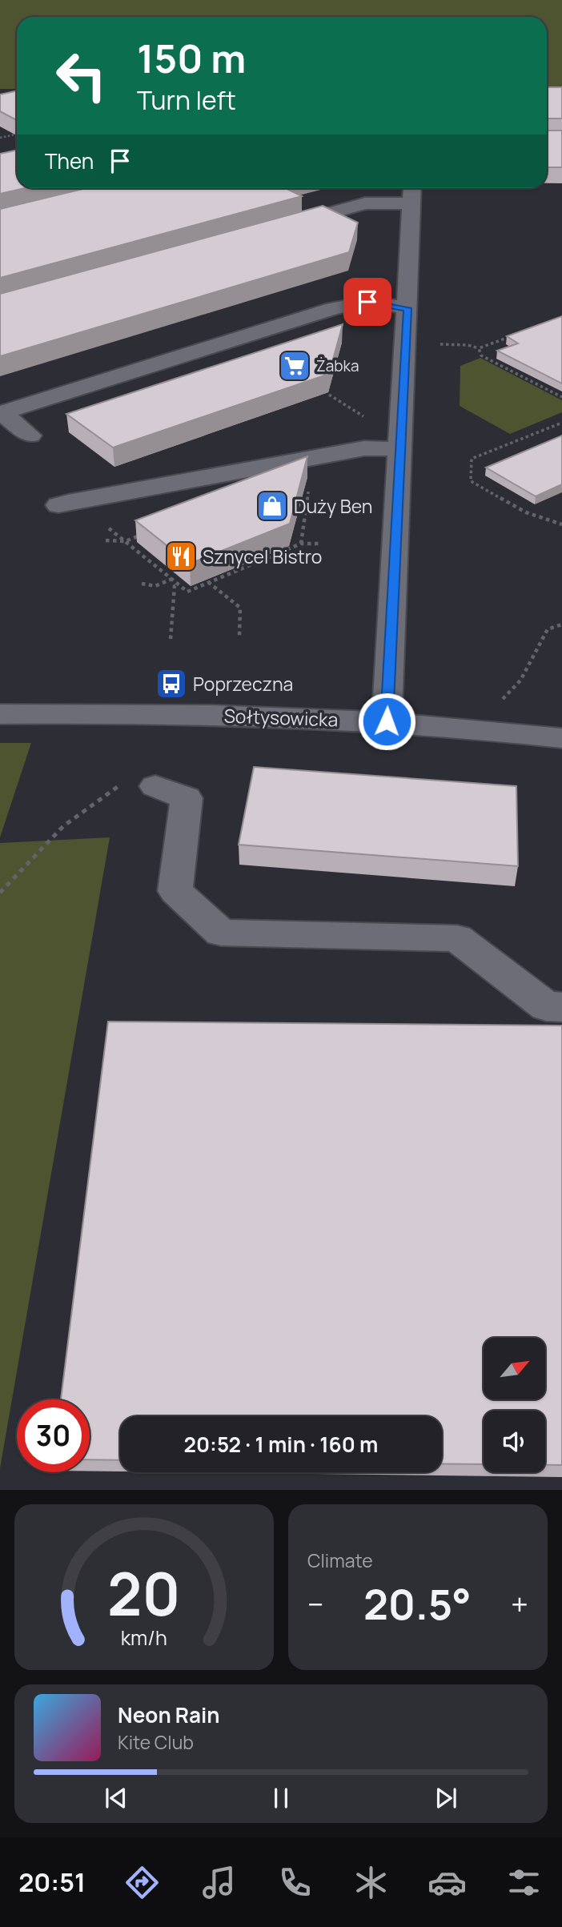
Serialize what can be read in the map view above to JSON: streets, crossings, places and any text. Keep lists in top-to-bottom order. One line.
{"streets":{"street":["Sołtysowicka"]},"places":{"supermarket":["Żabka"],"shop":["Duży Ben"],"restaurant":["Sznycel Bistro"],"bus stop":["Poprzeczna"]},"north":"top right","page":{"turn":["150 m","Turn left"],"then":"Then","limit":"30","trip":"20:52 · 1 min · 160 m","tile":"Climate","heat":["−","20.5°","+"],"song":["Neon Rain","Kite Club"],"tabs":"20:51","gauge":["20","km/h"]}}
